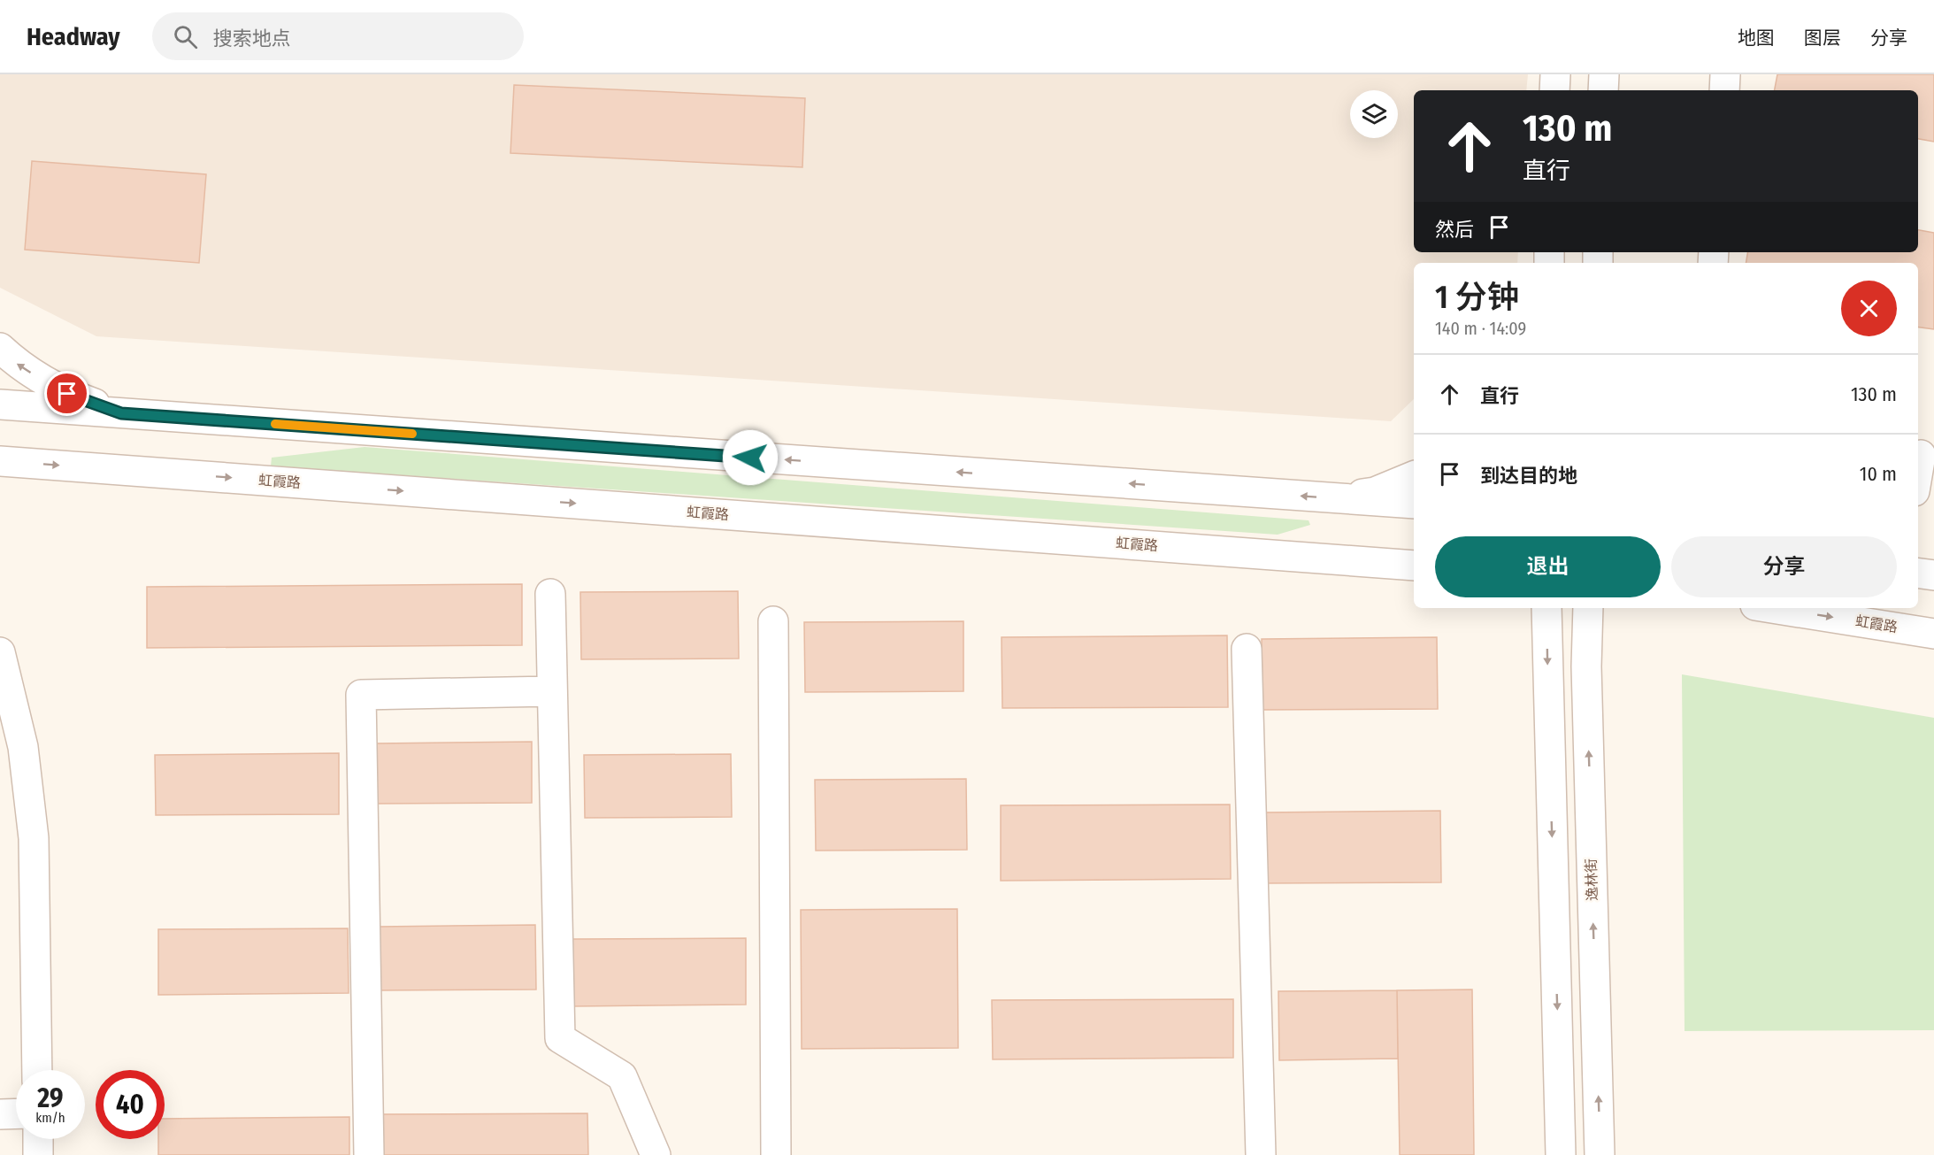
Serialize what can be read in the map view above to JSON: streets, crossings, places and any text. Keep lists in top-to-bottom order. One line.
{"streets":{"street":["虹霞路","逸林街"]},"page":{"header":"Headway","search":"搜索地点","nav":["地图","图层","分享"],"turn":["130 m","直行"],"then":"然后","heading":["1 分钟","140 m · 14:09"],"list":[{"name":"直行","value":"130 m"},{"name":"到达目的地","value":"10 m"}],"buttons":["退出","分享"],"speed":"29 km/h","limit":"40"}}
